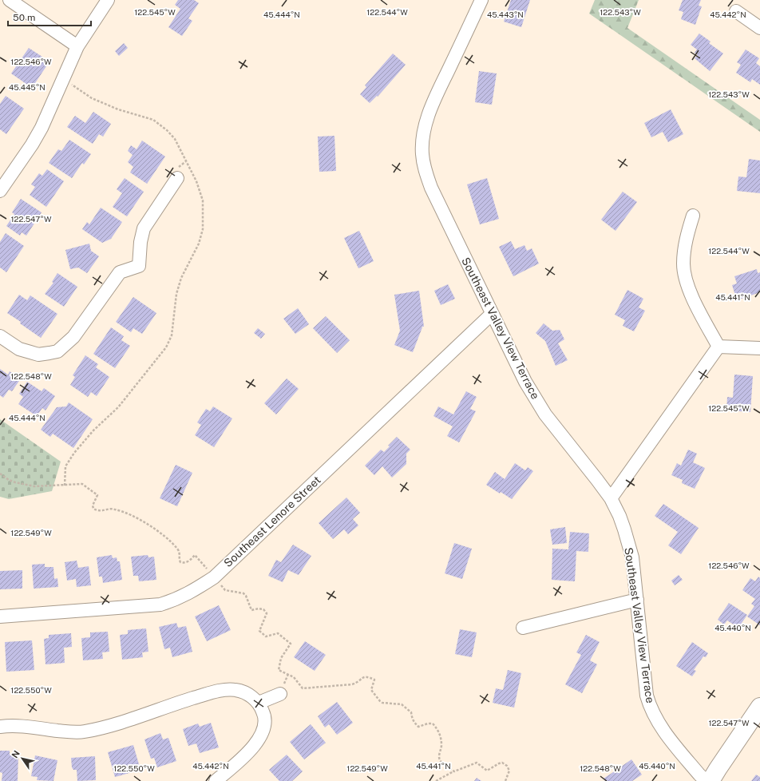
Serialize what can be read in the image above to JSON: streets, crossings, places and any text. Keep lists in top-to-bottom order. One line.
{"streets":{"street":["Southeast Valley View Terrace","Southeast Lenore Street"]},"crossings":[["Southeast Valley View Terrace","Southeast Lenore Street"]],"scale_bar":"50 m","north":"top left","coordinates":["122.545°W","122.544°W","122.543°W","45.444°N","45.443°N","45.442°N","122.546°W","45.445°N","122.547°W","45.441°N","122.548°W","122.549°W","45.440°N","122.550°W"]}
